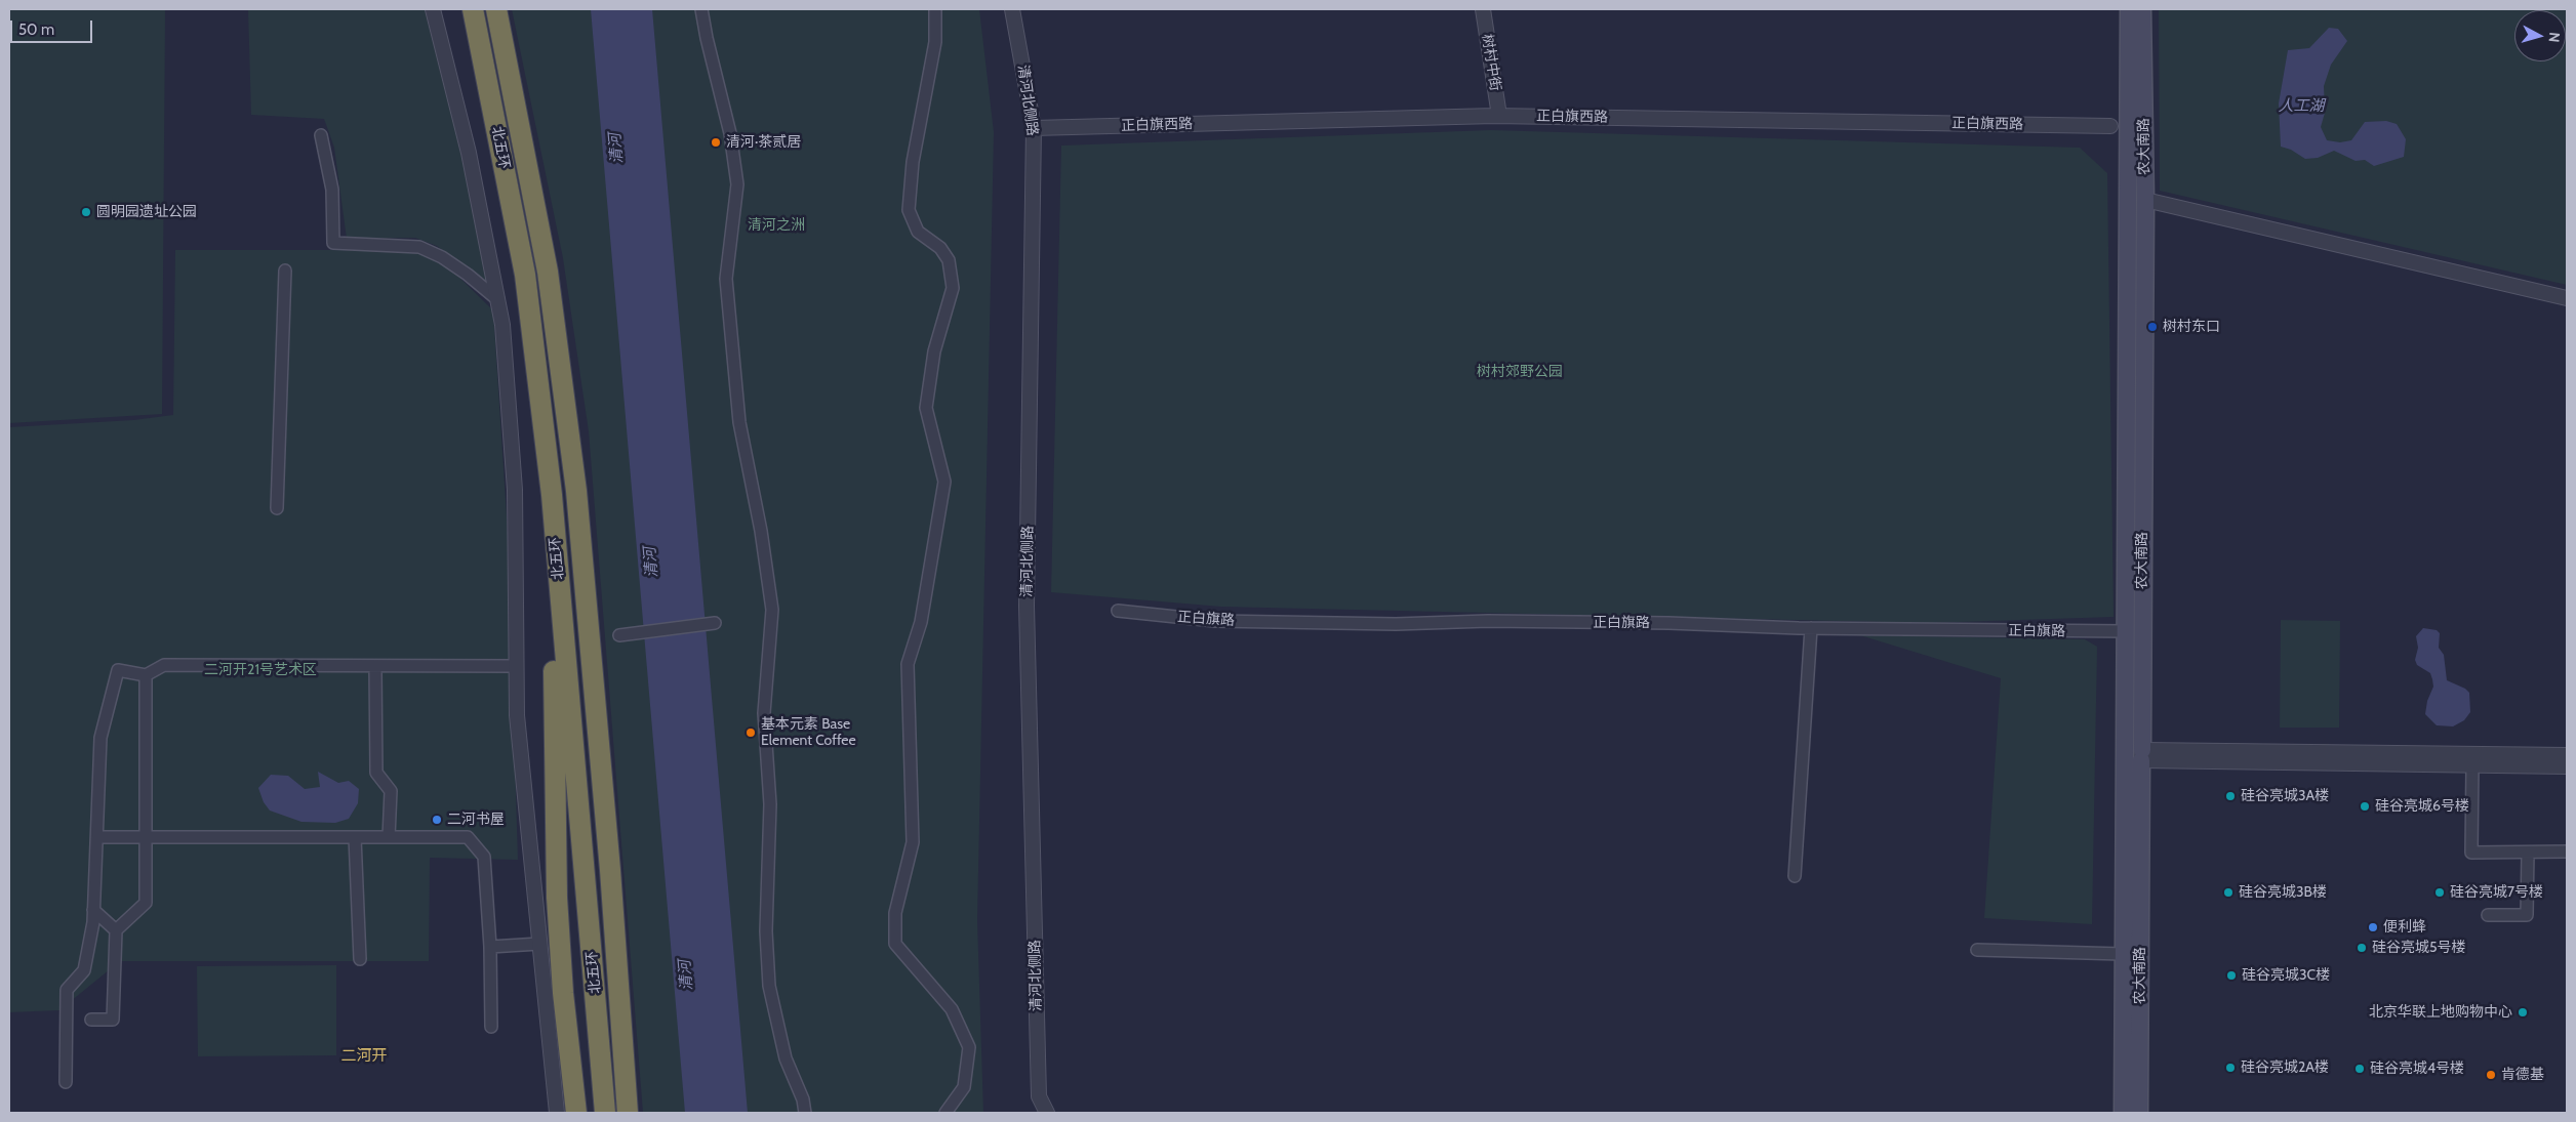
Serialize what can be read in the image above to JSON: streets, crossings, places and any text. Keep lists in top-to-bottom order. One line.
{"streets":{"highway":["北五环"],"main road":["农大南路"],"street":["树村中街","清河北侧路","正白旗西路","正白旗路"]},"crossings":[["树村中街","正白旗西路"],["清河北侧路","正白旗西路"],["农大南路","正白旗路"]],"districts":["二河开"],"water":["人工湖","清河"],"parks":["清河之洲","树村郊野公园","二河开21号艺术区"],"places":["清河·茶贰居","圆明园遗址公园","树村东口","基本元素 Base Element Coffee","硅谷亮城3A楼","硅谷亮城6号楼","二河书屋","硅谷亮城3B楼","硅谷亮城7号楼","便利蜂","硅谷亮城5号楼","硅谷亮城3C楼","北京华联上地购物中心","硅谷亮城2A楼","硅谷亮城4号楼","肯德基"],"scale_bar":"50 m","north":"right"}
